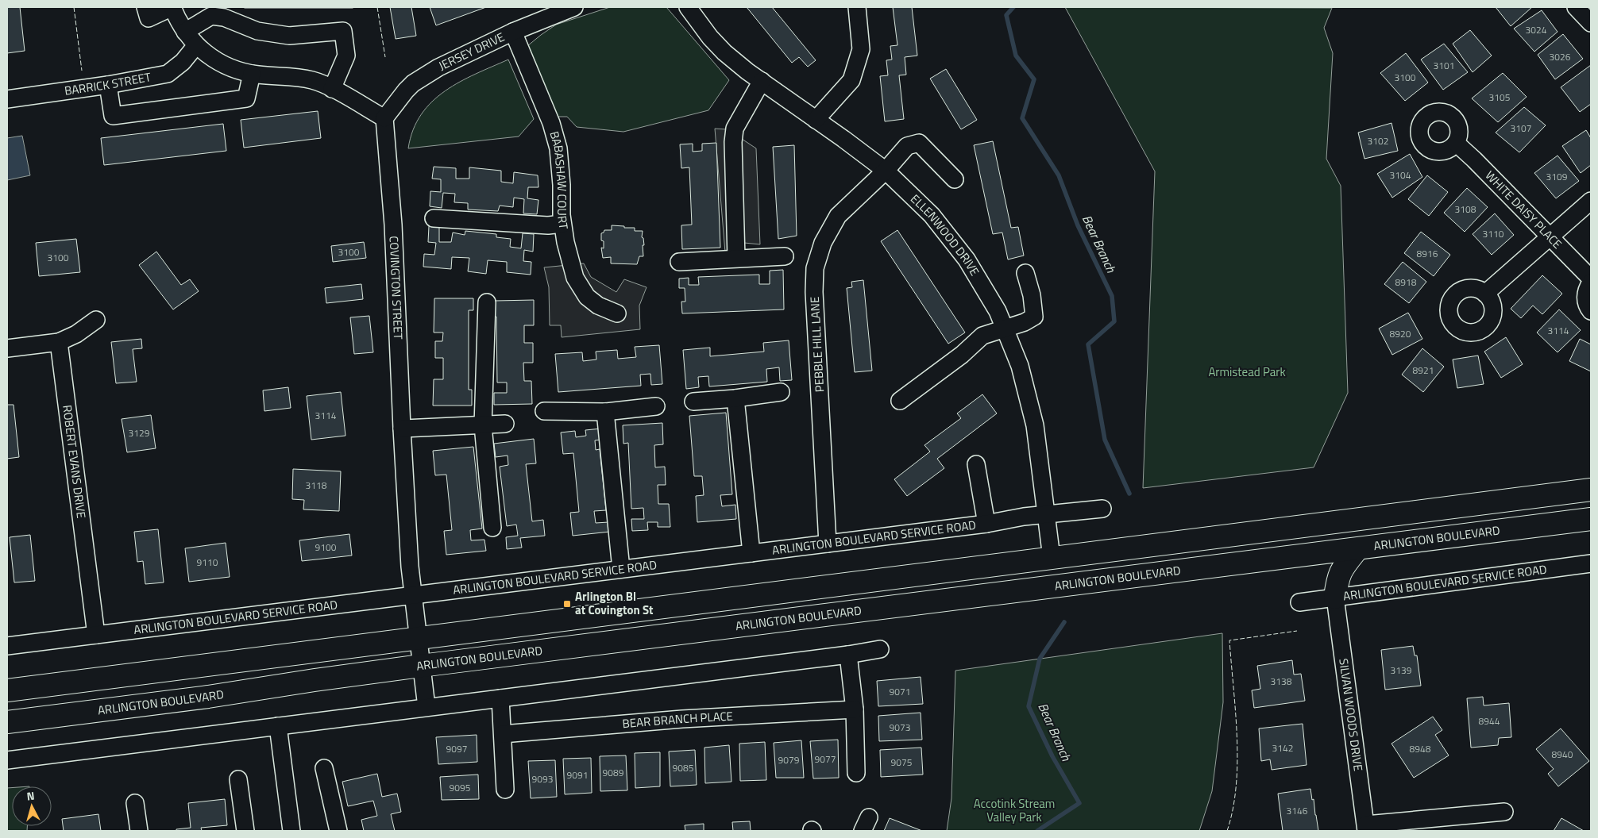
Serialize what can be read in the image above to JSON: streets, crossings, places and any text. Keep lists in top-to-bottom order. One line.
{"streets":{"main road":["ARLINGTON BOULEVARD"],"street":["JERSEY DRIVE","BARRICK STREET","BABASHAW COURT","WHITE DAISY PLACE","ELLENWOOD DRIVE","COVINGTON STREET","PEBBLE HILL LANE","ROBERT EVANS DRIVE","ARLINGTON BOULEVARD SERVICE ROAD","SILVAN WOODS DRIVE","BEAR BRANCH PLACE"]},"crossings":[["JERSEY DRIVE","BABASHAW COURT"],["JERSEY DRIVE","COVINGTON STREET"],["ELLENWOOD DRIVE","PEBBLE HILL LANE"],["ELLENWOOD DRIVE","ARLINGTON BOULEVARD SERVICE ROAD"],["COVINGTON STREET","ARLINGTON BOULEVARD SERVICE ROAD"],["COVINGTON STREET","ARLINGTON BOULEVARD"],["PEBBLE HILL LANE","ARLINGTON BOULEVARD SERVICE ROAD"],["ROBERT EVANS DRIVE","ARLINGTON BOULEVARD SERVICE ROAD"],["ARLINGTON BOULEVARD SERVICE ROAD","SILVAN WOODS DRIVE"]],"water":["Bear Branch"],"parks":["Armistead Park","Accotink Stream Valley Park"],"places":{"transit":["Arlington Bl at Covington St"]},"house_numbers":["3024","3026","3101","3100","3105","3107","3102","3104","3109","3108","3110","3100","8916","3100","8918","3114","8920","8921","3114","3129","3118","9100","9110","3139","3138","9071","8944","9073","3142","9097","8948","8940","9077","9079","9075","9085","9089","9091","9093","9095","3146"],"north":"top"}
